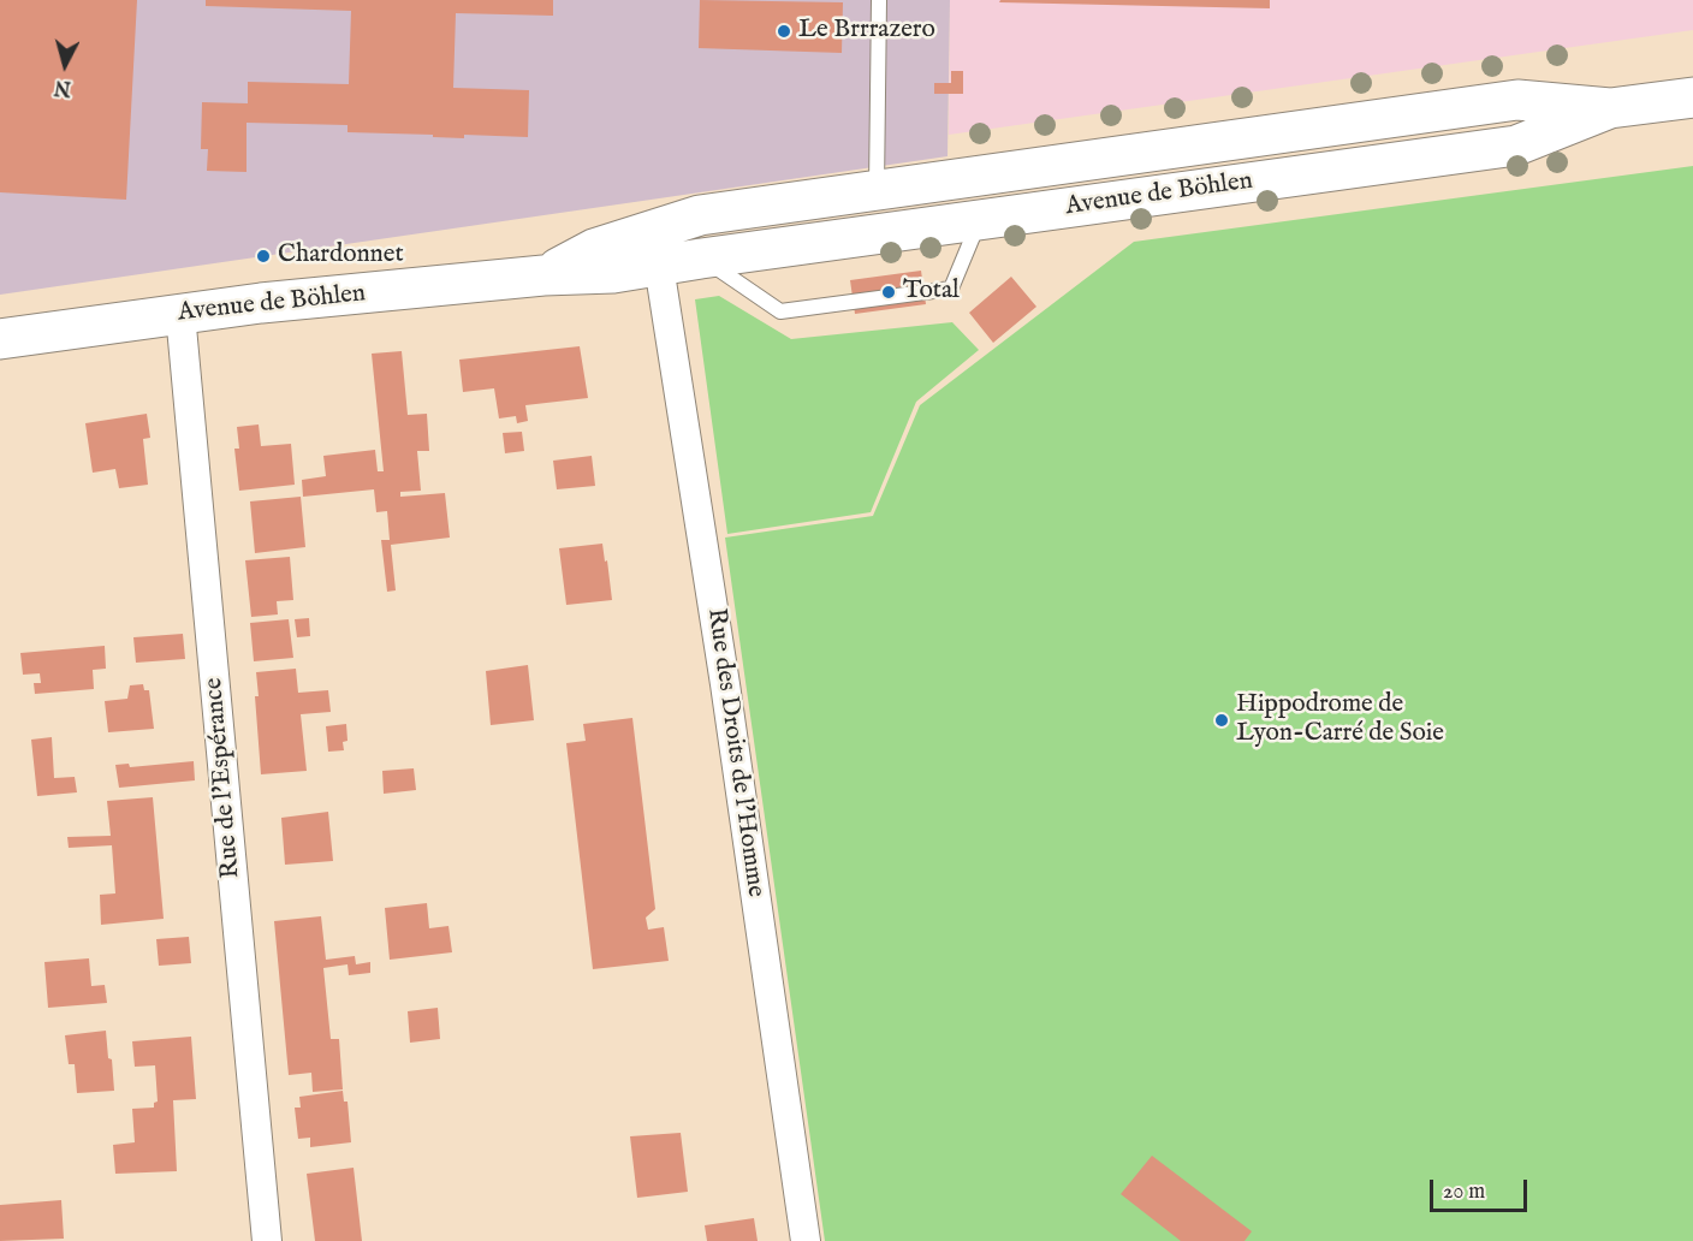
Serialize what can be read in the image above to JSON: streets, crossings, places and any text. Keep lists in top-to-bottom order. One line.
{"streets":{"main road":["Avenue de Böhlen"],"street":["Rue des Droits de l'Homme","Rue de l'Espérance"]},"crossings":[["Avenue de Böhlen","Rue des Droits de l'Homme"],["Avenue de Böhlen","Rue de l'Espérance"]],"places":["Le Brrrazero","Chardonnet","Total","Hippodrome de Lyon-Carré de Soie"],"scale_bar":"20 m","north":"bottom"}
